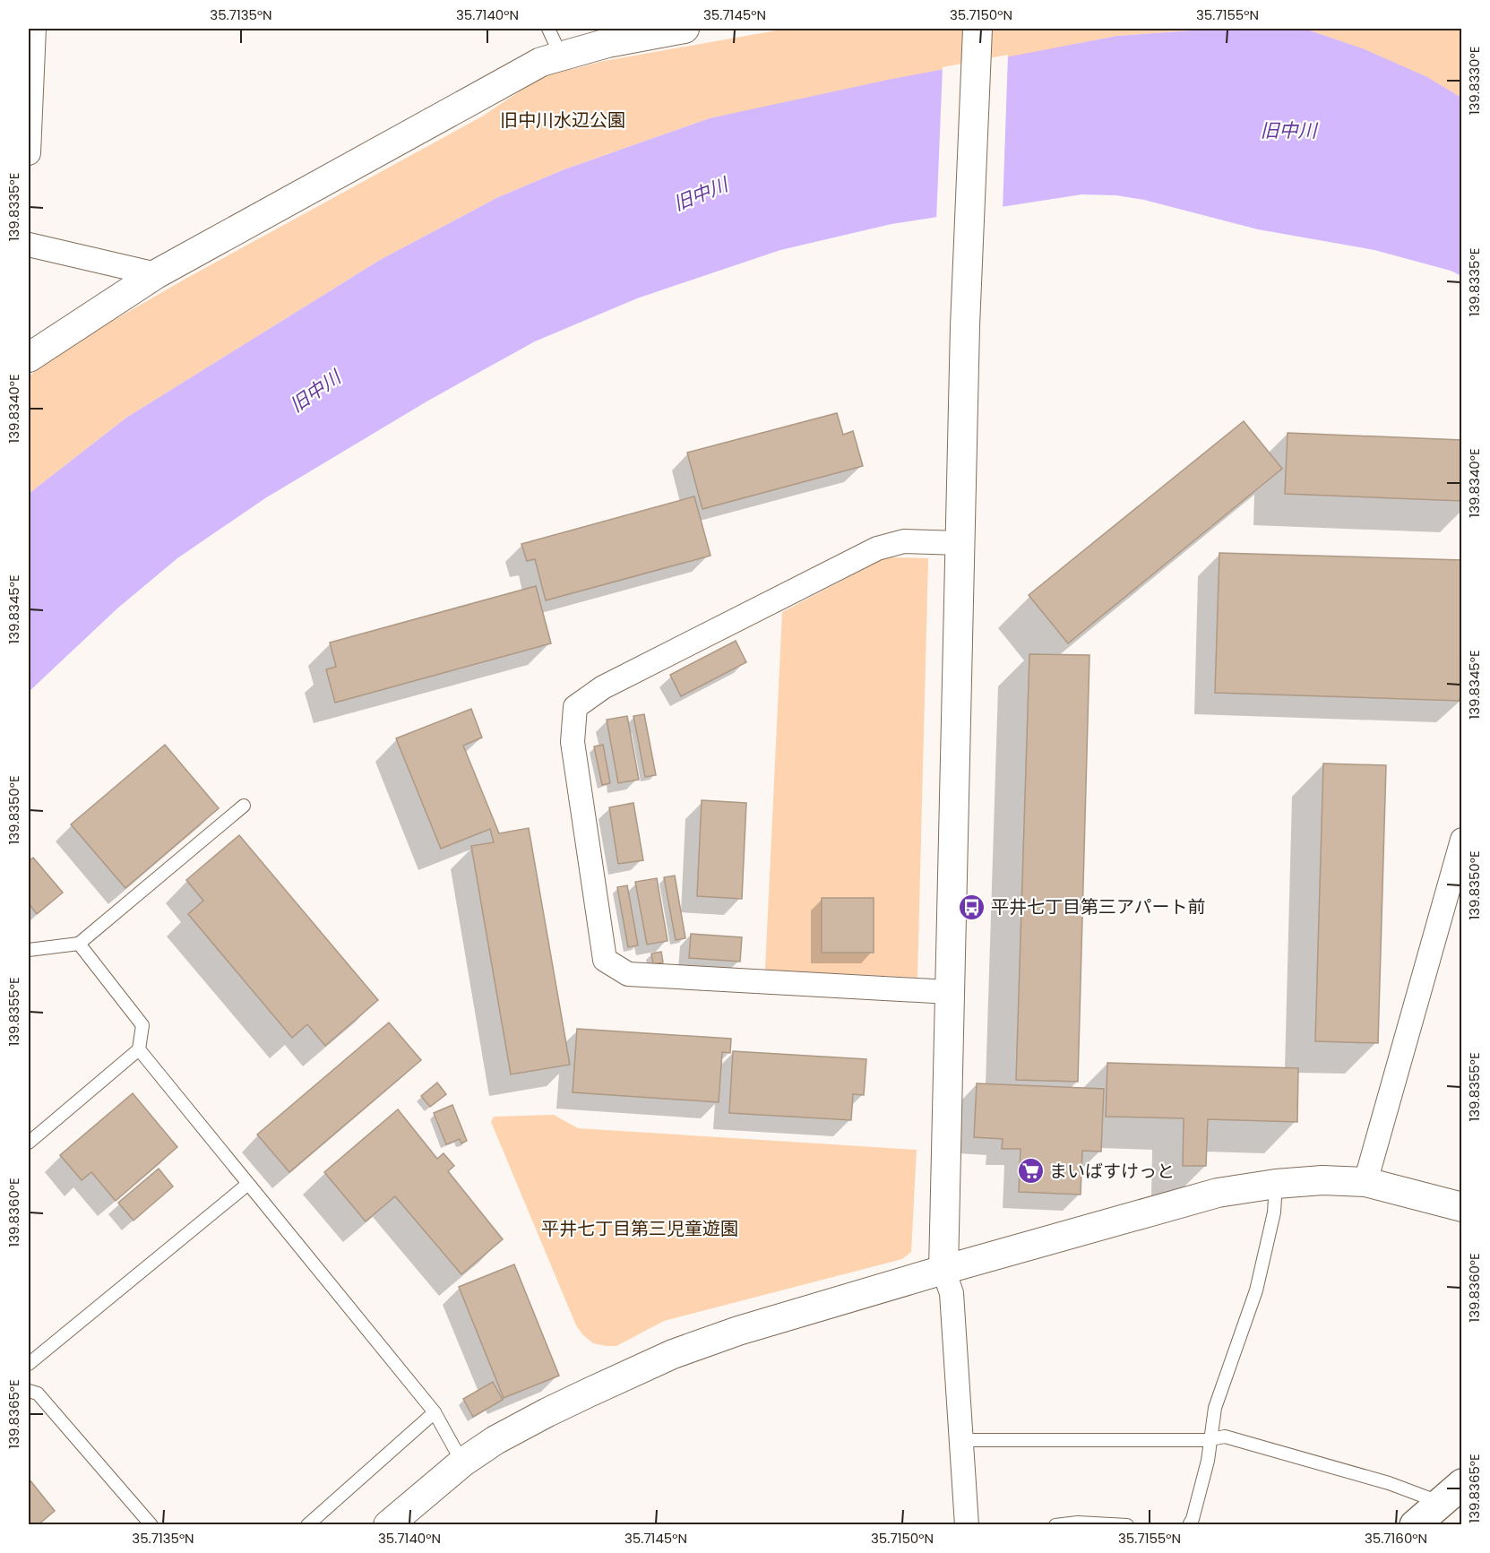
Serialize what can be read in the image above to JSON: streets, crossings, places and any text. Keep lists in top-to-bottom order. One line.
{"water":["旧中川"],"parks":["旧中川水辺公園","平井七丁目第三児童遊園"],"places":{"bus stop":["平井七丁目第三アパート前"],"supermarket":["まいばすけっと"]},"coordinates":["35.7135°N","35.7140°N","35.7145°N","35.7150°N","35.7155°N","139.8330°E","139.8335°E","139.8340°E","139.8345°E","139.8350°E","139.8355°E","139.8360°E","139.8365°E","35.7160°N"]}
